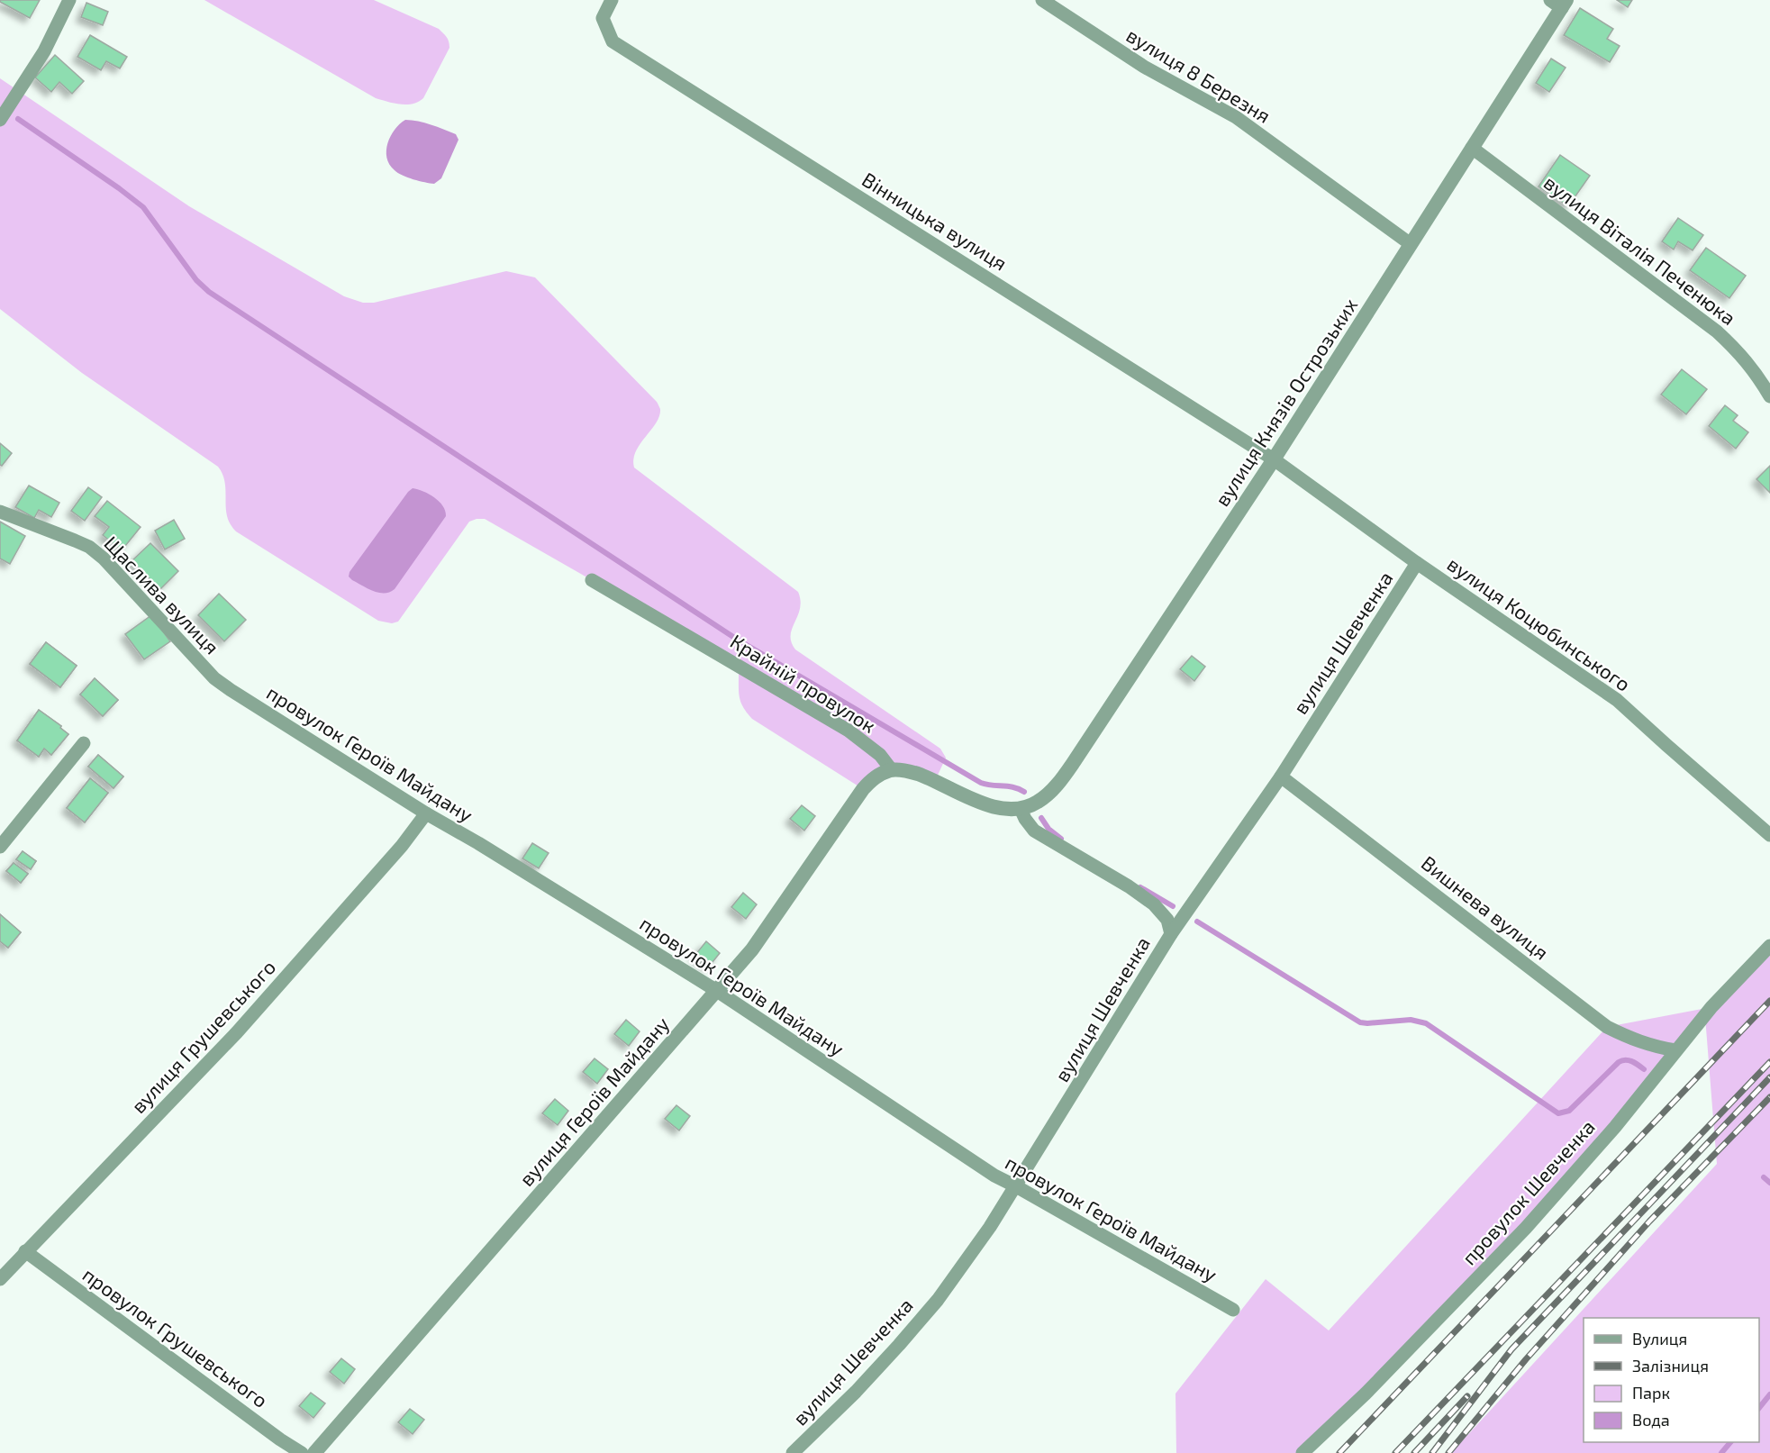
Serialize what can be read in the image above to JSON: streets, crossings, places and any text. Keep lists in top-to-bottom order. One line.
{"streets":{"street":["вулиця 8 Березня","Вінницька вулиця","вулиця Віталія Печенюка","вулиця Князів Острозьких","Щаслива вулиця","вулиця Коцюбинського","вулиця Шевченка","Крайній провулок","провулок Героїв Майдану","Вишнева вулиця","вулиця Грушевського","вулиця Героїв Майдану","провулок Шевченка","провулок Грушевського"]},"crossings":[["вулиця 8 Березня","вулиця Князів Острозьких"],["Вінницька вулиця","вулиця Князів Острозьких"],["Вінницька вулиця","вулиця Коцюбинського"],["вулиця Віталія Печенюка","вулиця Князів Острозьких"],["вулиця Князів Острозьких","вулиця Коцюбинського"],["Щаслива вулиця","провулок Героїв Майдану"],["вулиця Коцюбинського","вулиця Шевченка"],["вулиця Шевченка","провулок Героїв Майдану"],["вулиця Шевченка","Вишнева вулиця"],["Крайній провулок","вулиця Героїв Майдану"],["провулок Героїв Майдану","вулиця Грушевського"],["провулок Героїв Майдану","вулиця Героїв Майдану"],["Вишнева вулиця","провулок Шевченка"],["вулиця Грушевського","провулок Грушевського"]],"legend":["Вулиця","Залізниця","Парк","Вода"]}
